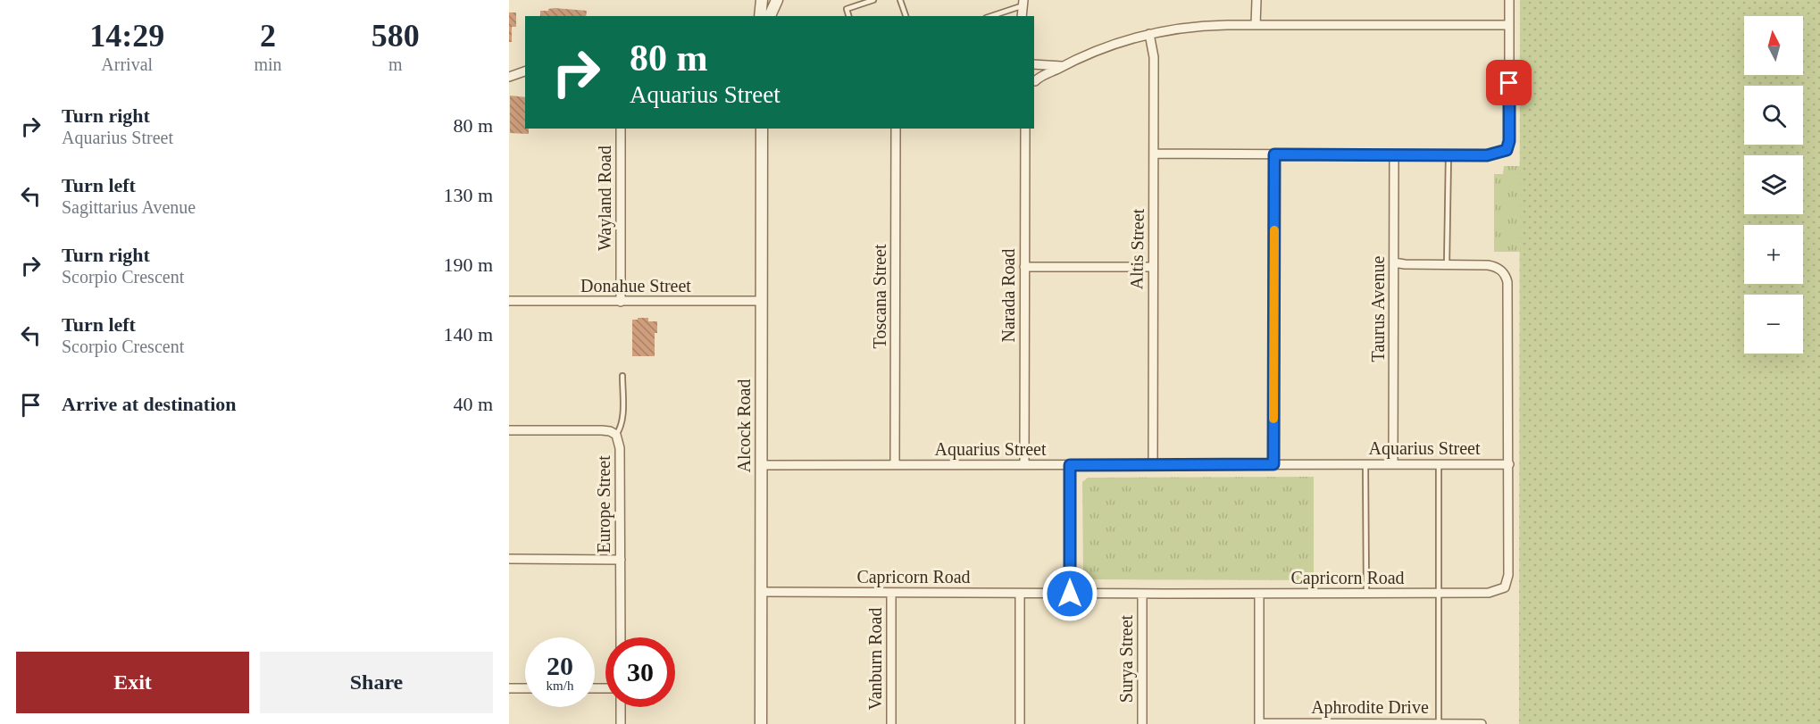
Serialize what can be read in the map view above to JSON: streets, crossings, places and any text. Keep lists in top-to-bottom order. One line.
{"streets":{"street":["Wayland Road","Altis Street","Donahue Street","Narada Road","Toscana Street","Taurus Avenue","Alcock Road","Aquarius Street","Europe Street","Capricorn Road","Vanburn Road","Surya Street","Aphrodite Drive"]},"crossings":[["Wayland Road","Donahue Street"],["Altis Street","Aquarius Street"],["Donahue Street","Alcock Road"],["Narada Road","Aquarius Street"],["Toscana Street","Aquarius Street"],["Taurus Avenue","Aquarius Street"],["Taurus Avenue","Capricorn Road"],["Alcock Road","Aquarius Street"],["Alcock Road","Capricorn Road"],["Aquarius Street","Capricorn Road"],["Capricorn Road","Vanburn Road"],["Capricorn Road","Surya Street"]],"north":"top","page":{"eta":["14:29","Arrival","2","min","580","m"],"map_buttons":["+","−"],"turn":["80 m","Aquarius Street"],"list":[{"name":"Turn right","note":"Aquarius Street","value":"80 m"},{"name":"Turn left","note":"Sagittarius Avenue","value":"130 m"},{"name":"Turn right","note":"Scorpio Crescent","value":"190 m"},{"name":"Turn left","note":"Scorpio Crescent","value":"140 m"},{"name":"Arrive at destination","value":"40 m"}],"speed":"20 km/h","limit":"30","buttons":["Exit","Share"]}}
